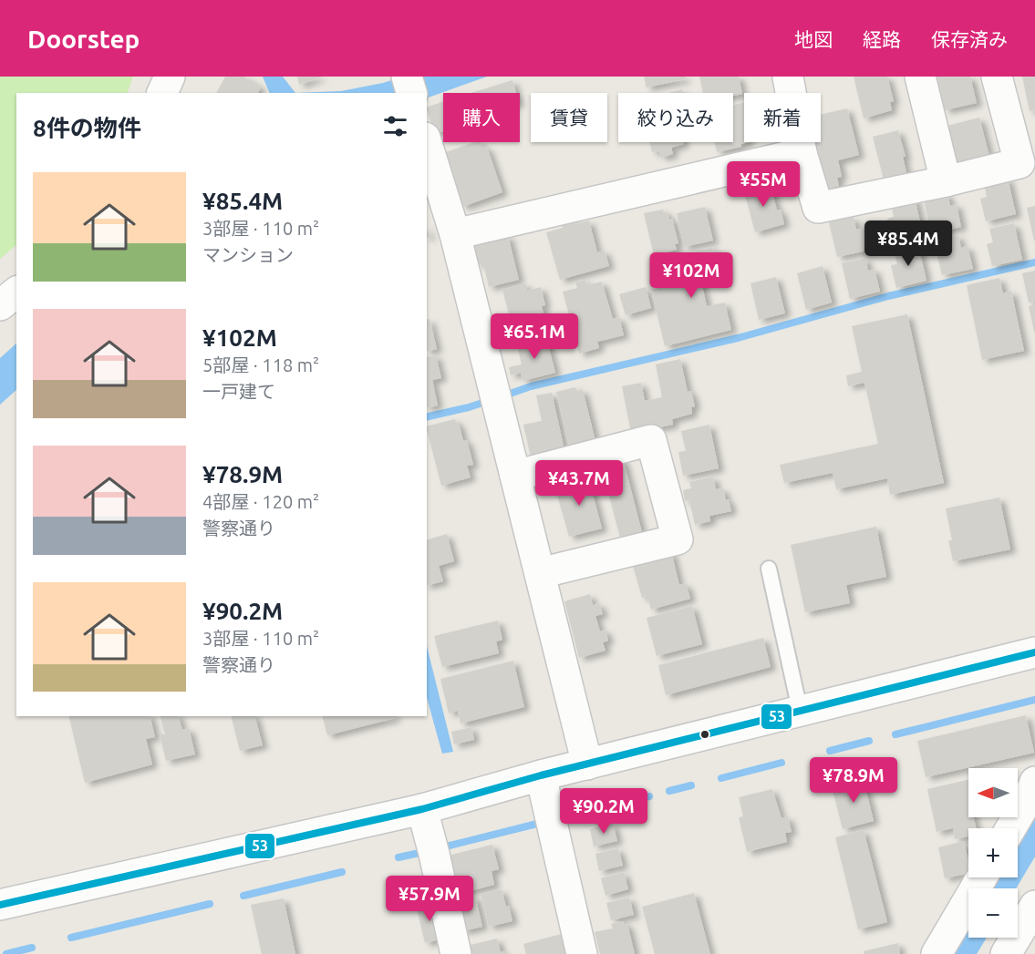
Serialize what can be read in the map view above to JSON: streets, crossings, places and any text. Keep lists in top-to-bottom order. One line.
{"lines":["transit line 53"],"north":"left","page":{"header":"Doorstep","nav":["地図","経路","保存済み"],"chip":["購入","賃貸","絞り込み","新着"],"heading":"8件の物件","list":[{"name":"¥85.4M","note":"3部屋 · 110 m² · マンション"},{"name":"¥102M","note":"5部屋 · 118 m² · 一戸建て"},{"name":"¥78.9M","note":"4部屋 · 120 m² · 警察通り"},{"name":"¥90.2M","note":"3部屋 · 110 m² · 警察通り"}],"price":["¥55M","¥85.4M","¥102M","¥65.1M","¥43.7M","¥78.9M","¥90.2M","¥57.9M"],"map_buttons":["+","−"]}}
